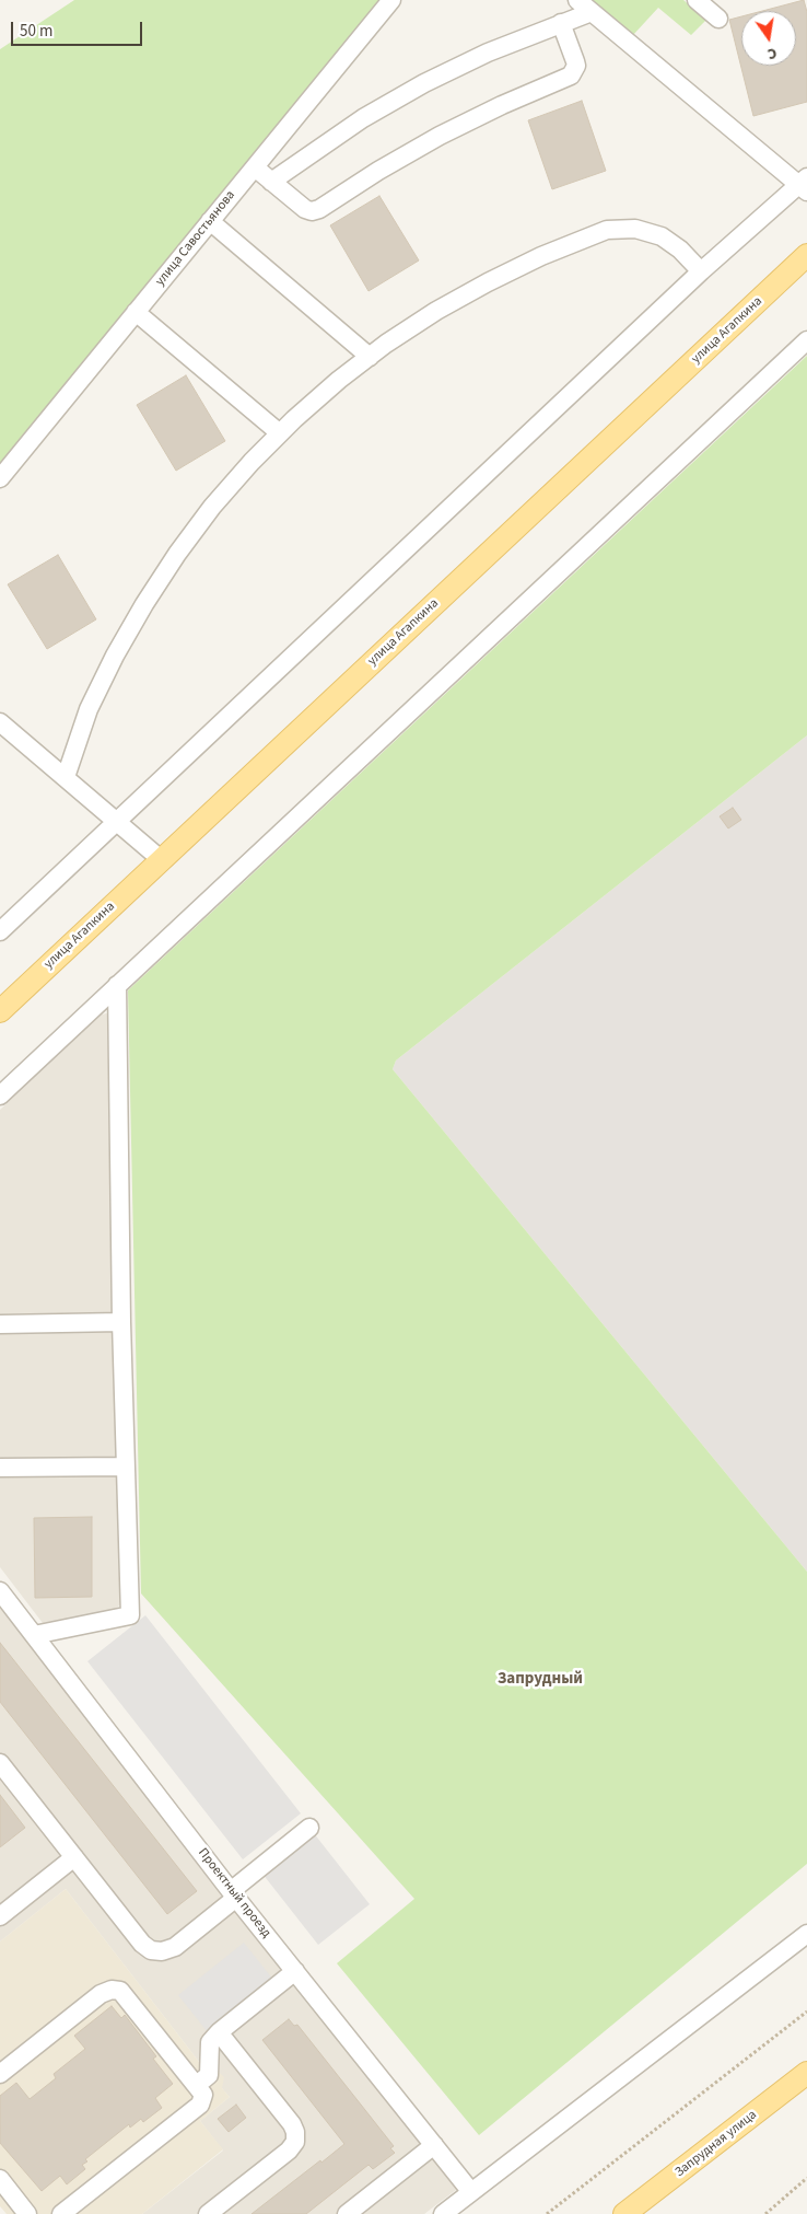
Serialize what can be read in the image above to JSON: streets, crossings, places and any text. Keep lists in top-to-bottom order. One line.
{"streets":{"main road":["улица Агапкина","Запрудная улица"],"street":["улица Савостьянова","Проектный проезд"]},"districts":["Запрудный"],"scale_bar":"50 m","north":"bottom"}
